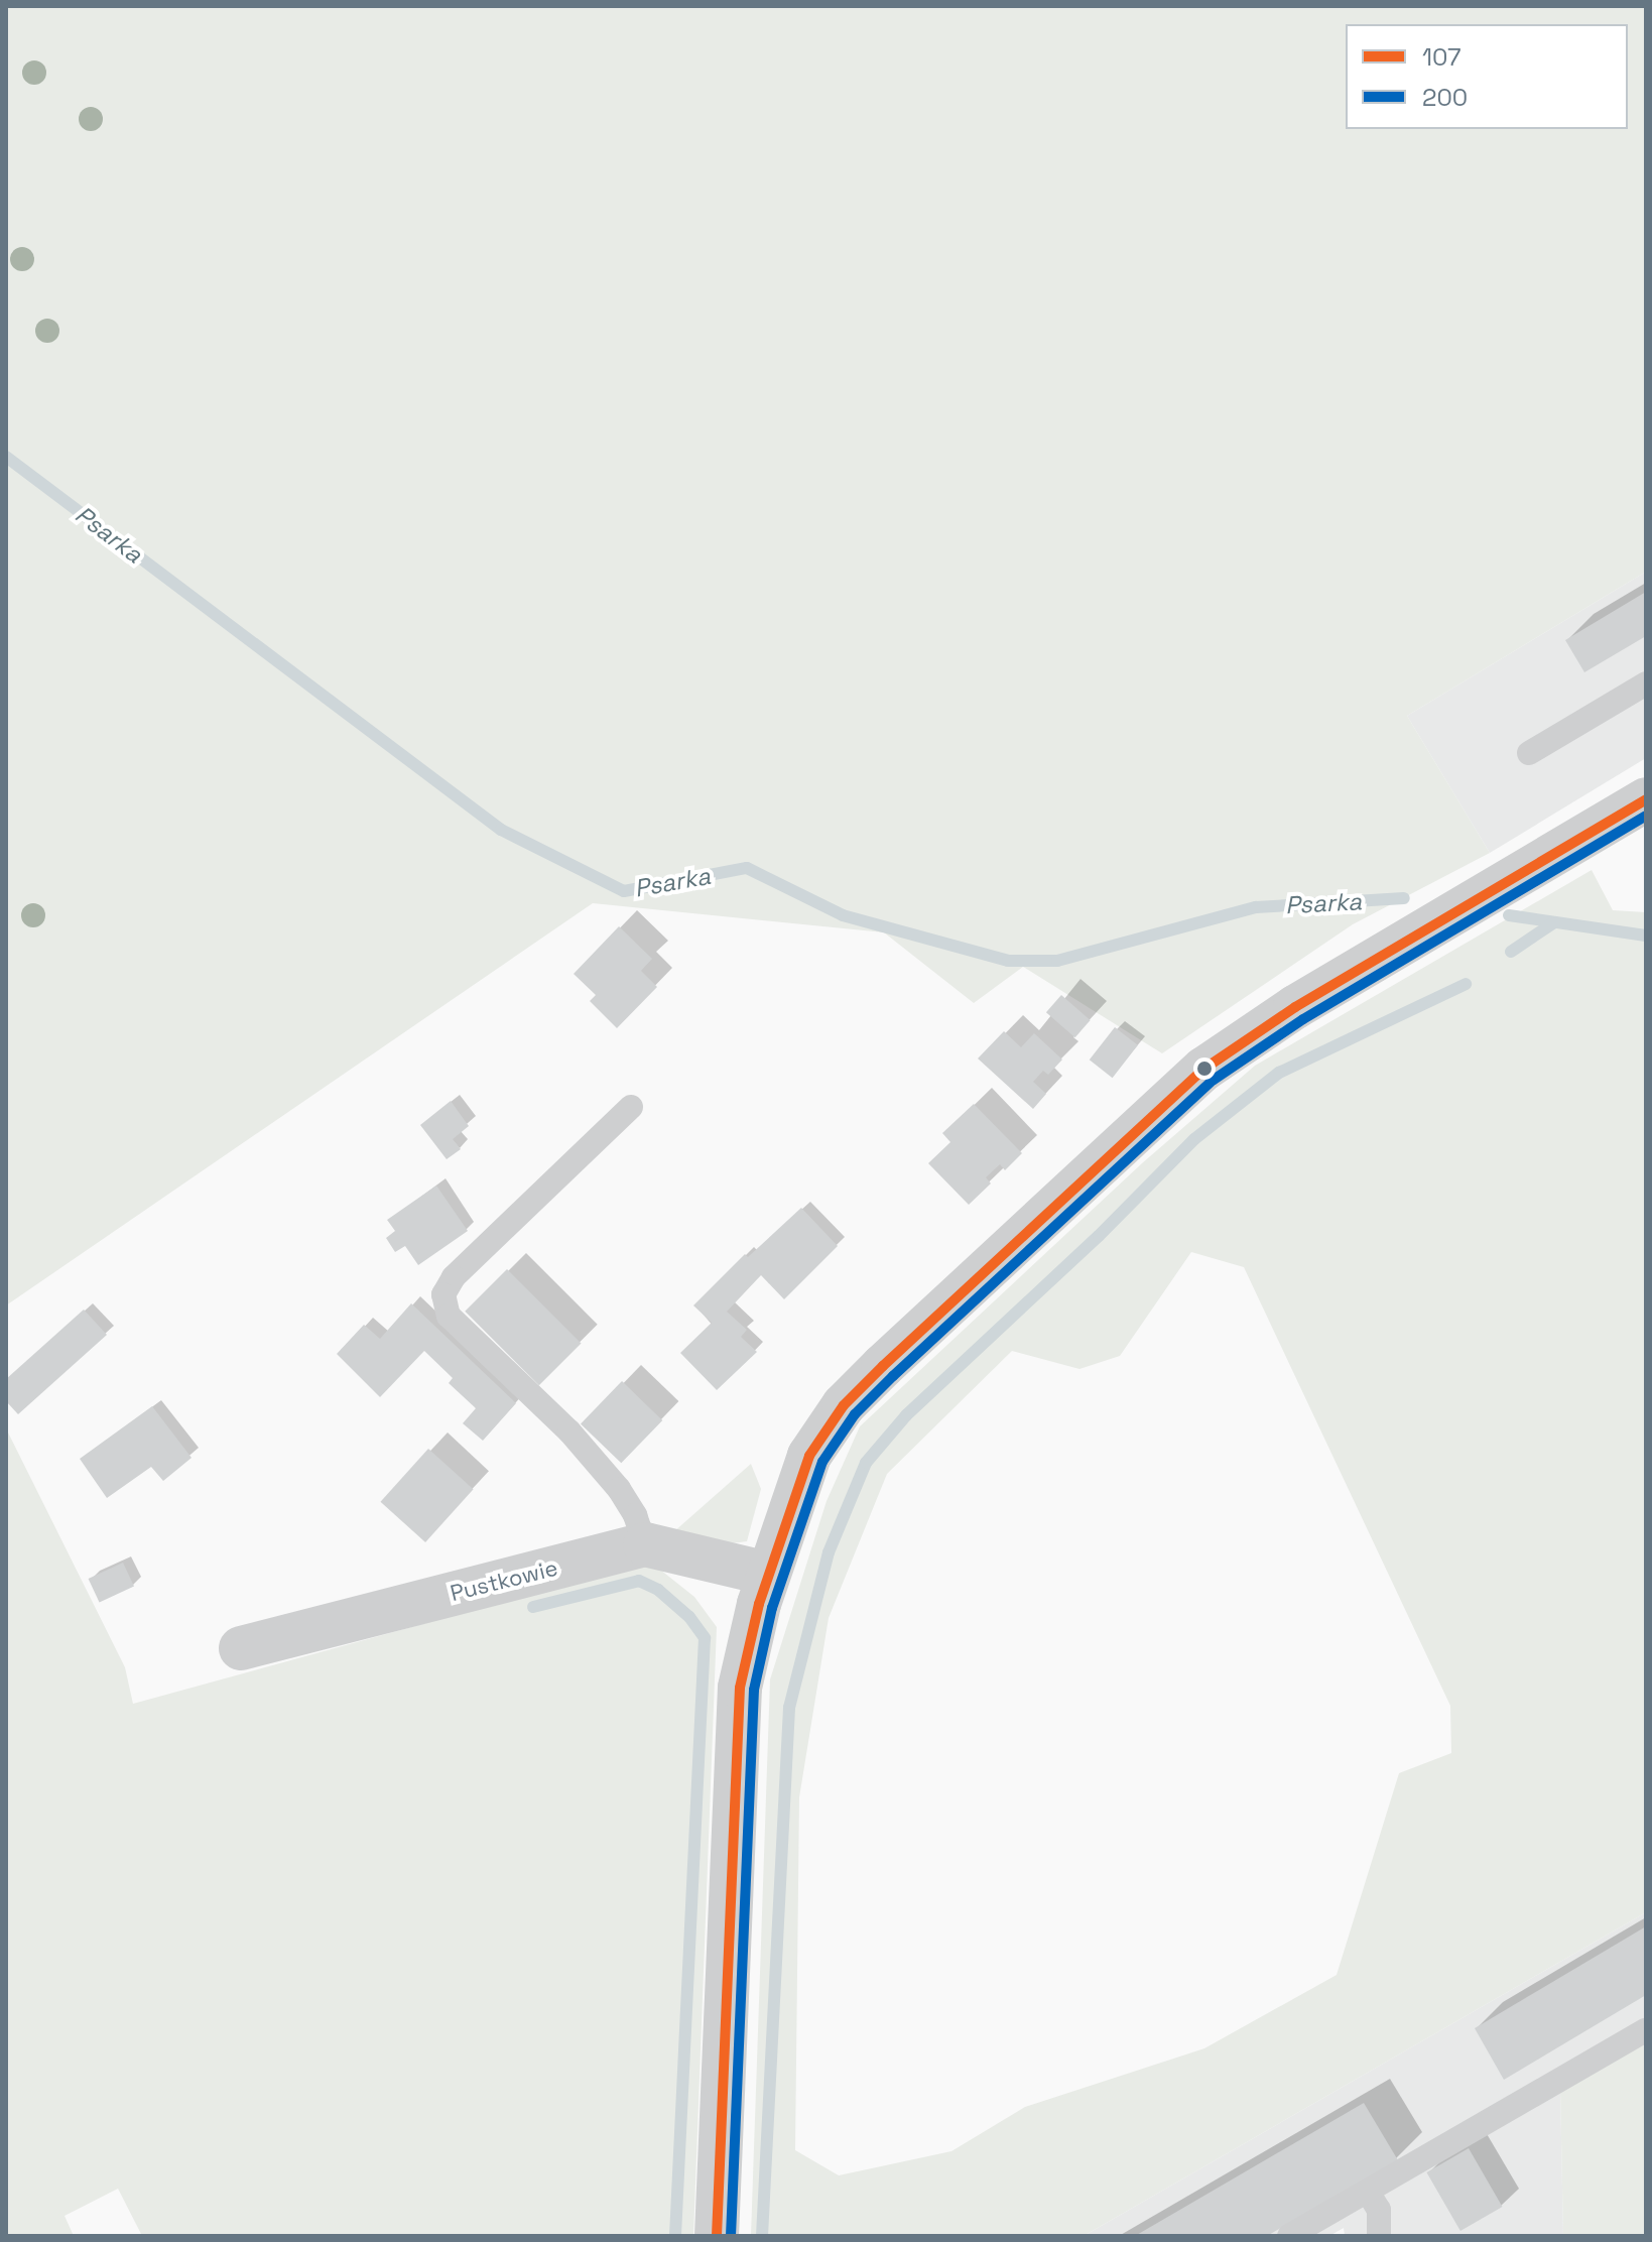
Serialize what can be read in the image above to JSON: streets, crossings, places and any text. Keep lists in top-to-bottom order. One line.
{"streets":{"street":["Pustkowie"]},"water":["Psarka"],"lines":["transit line 107","transit line 200"],"legend":["107","200"]}
